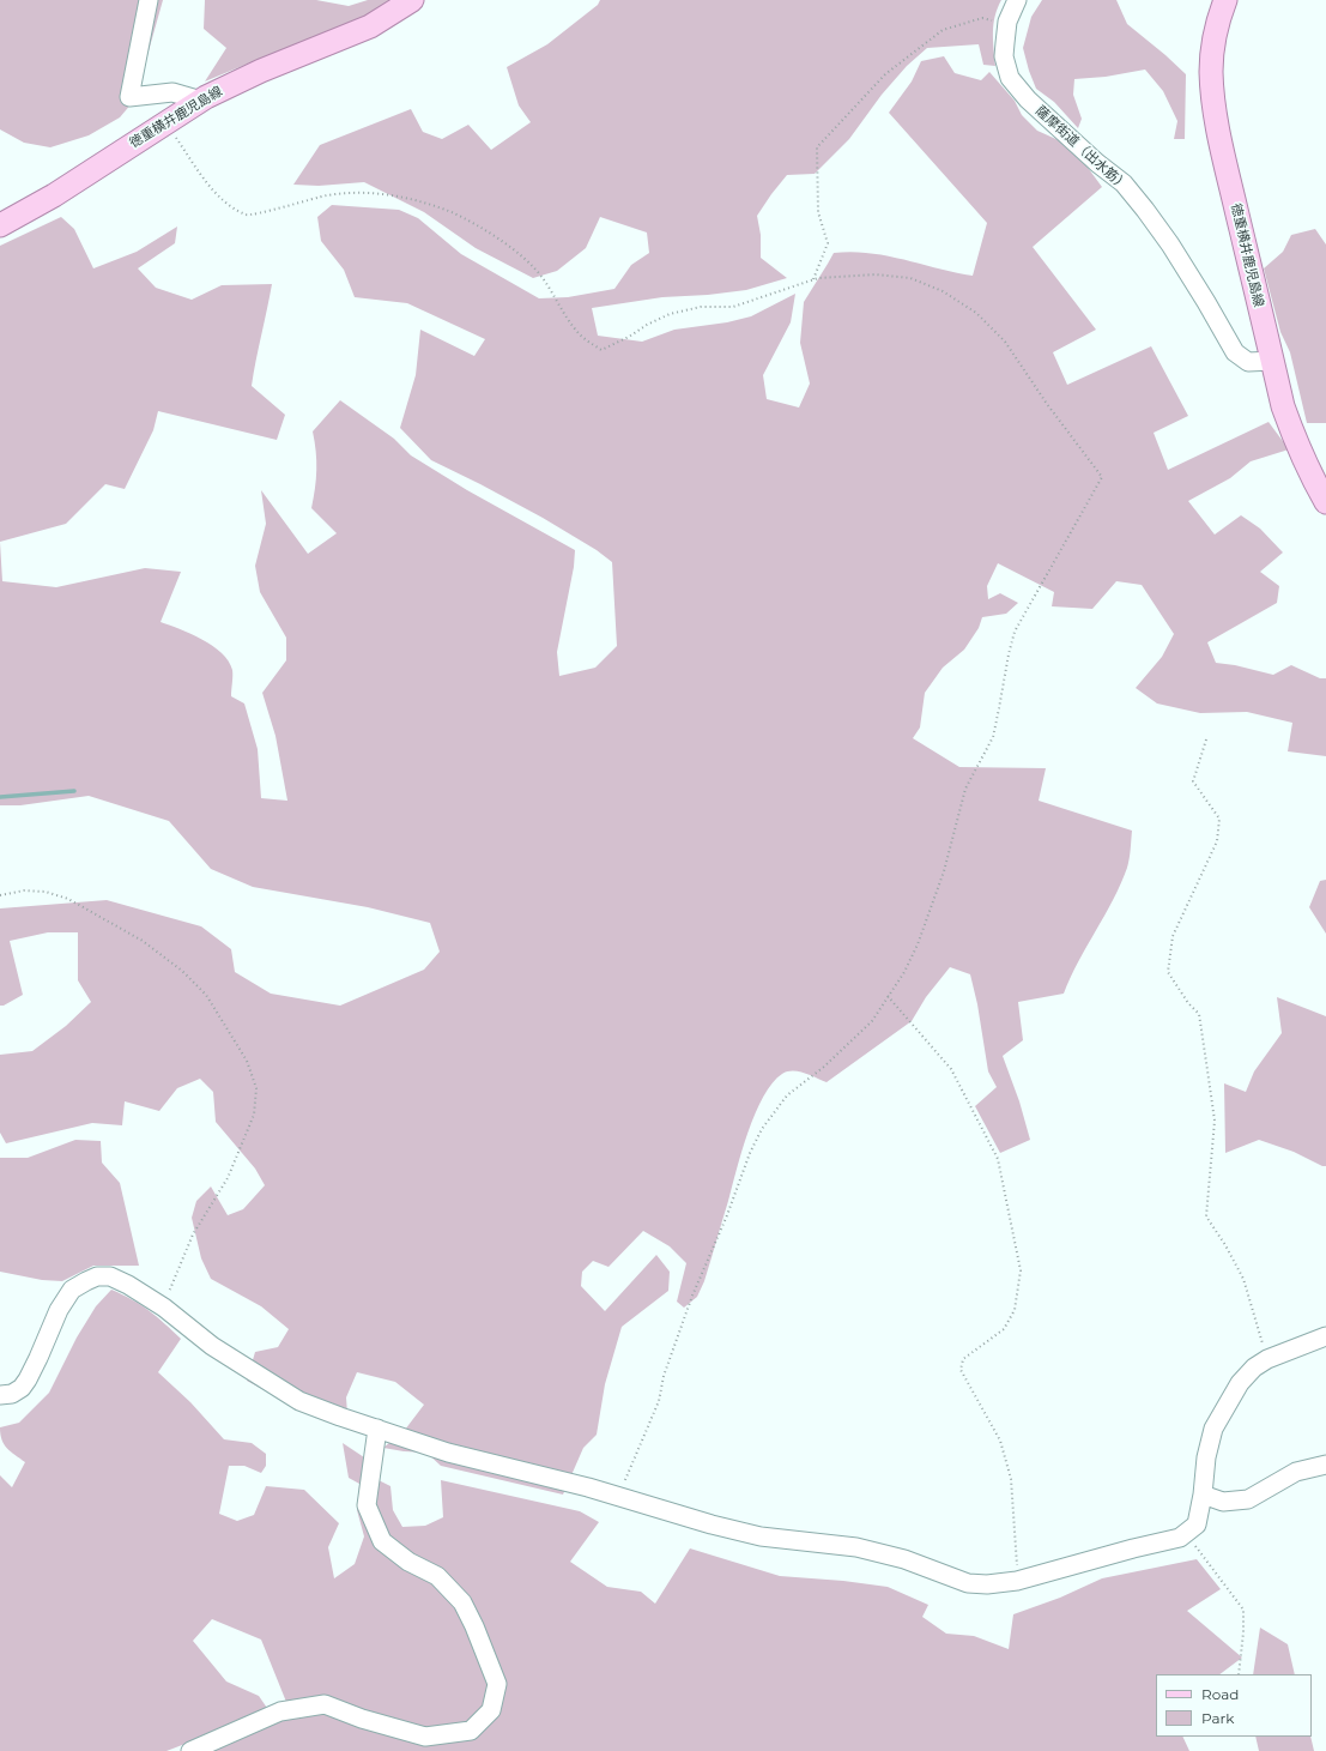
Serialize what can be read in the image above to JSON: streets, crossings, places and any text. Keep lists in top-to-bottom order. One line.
{"streets":{"main road":["徳重横井鹿児島線"],"street":["薩摩街道（出水筋）"]},"crossings":[["徳重横井鹿児島線","薩摩街道（出水筋）"]],"legend":["Road","Park"]}
